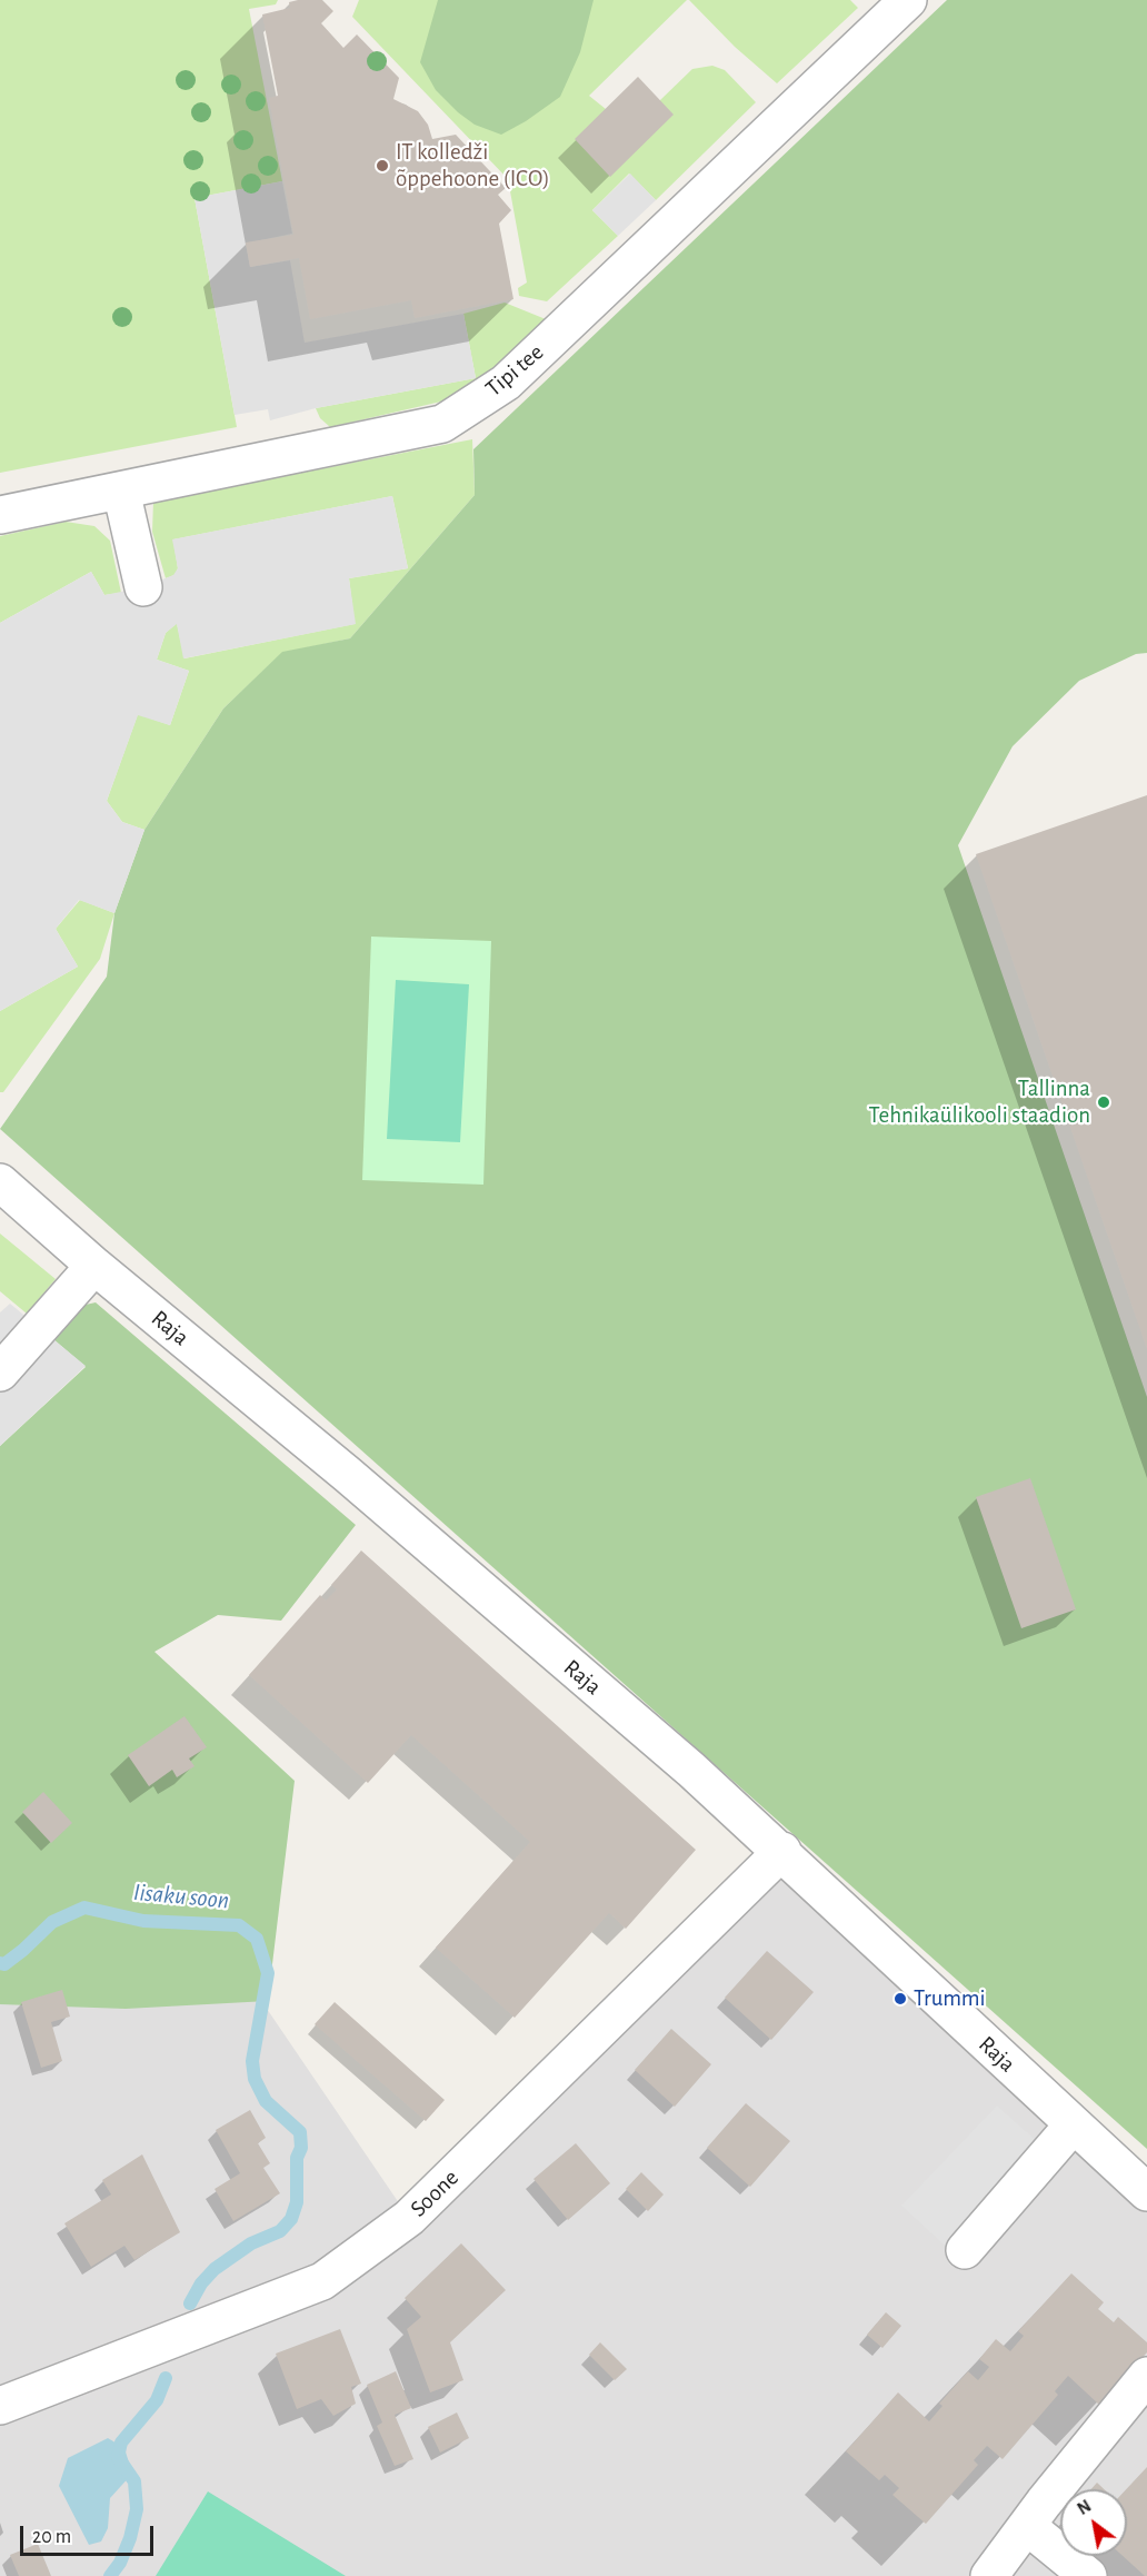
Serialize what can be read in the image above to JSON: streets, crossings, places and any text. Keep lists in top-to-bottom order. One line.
{"streets":{"street":["Tipi tee","Raja","Soone"]},"crossings":[["Raja","Soone"]],"water":["Iisaku soon"],"places":["IT kolledži õppehoone (ICO)","Tallinna Tehnikaülikooli staadion","Trummi"],"scale_bar":"20 m","north":"top left"}
